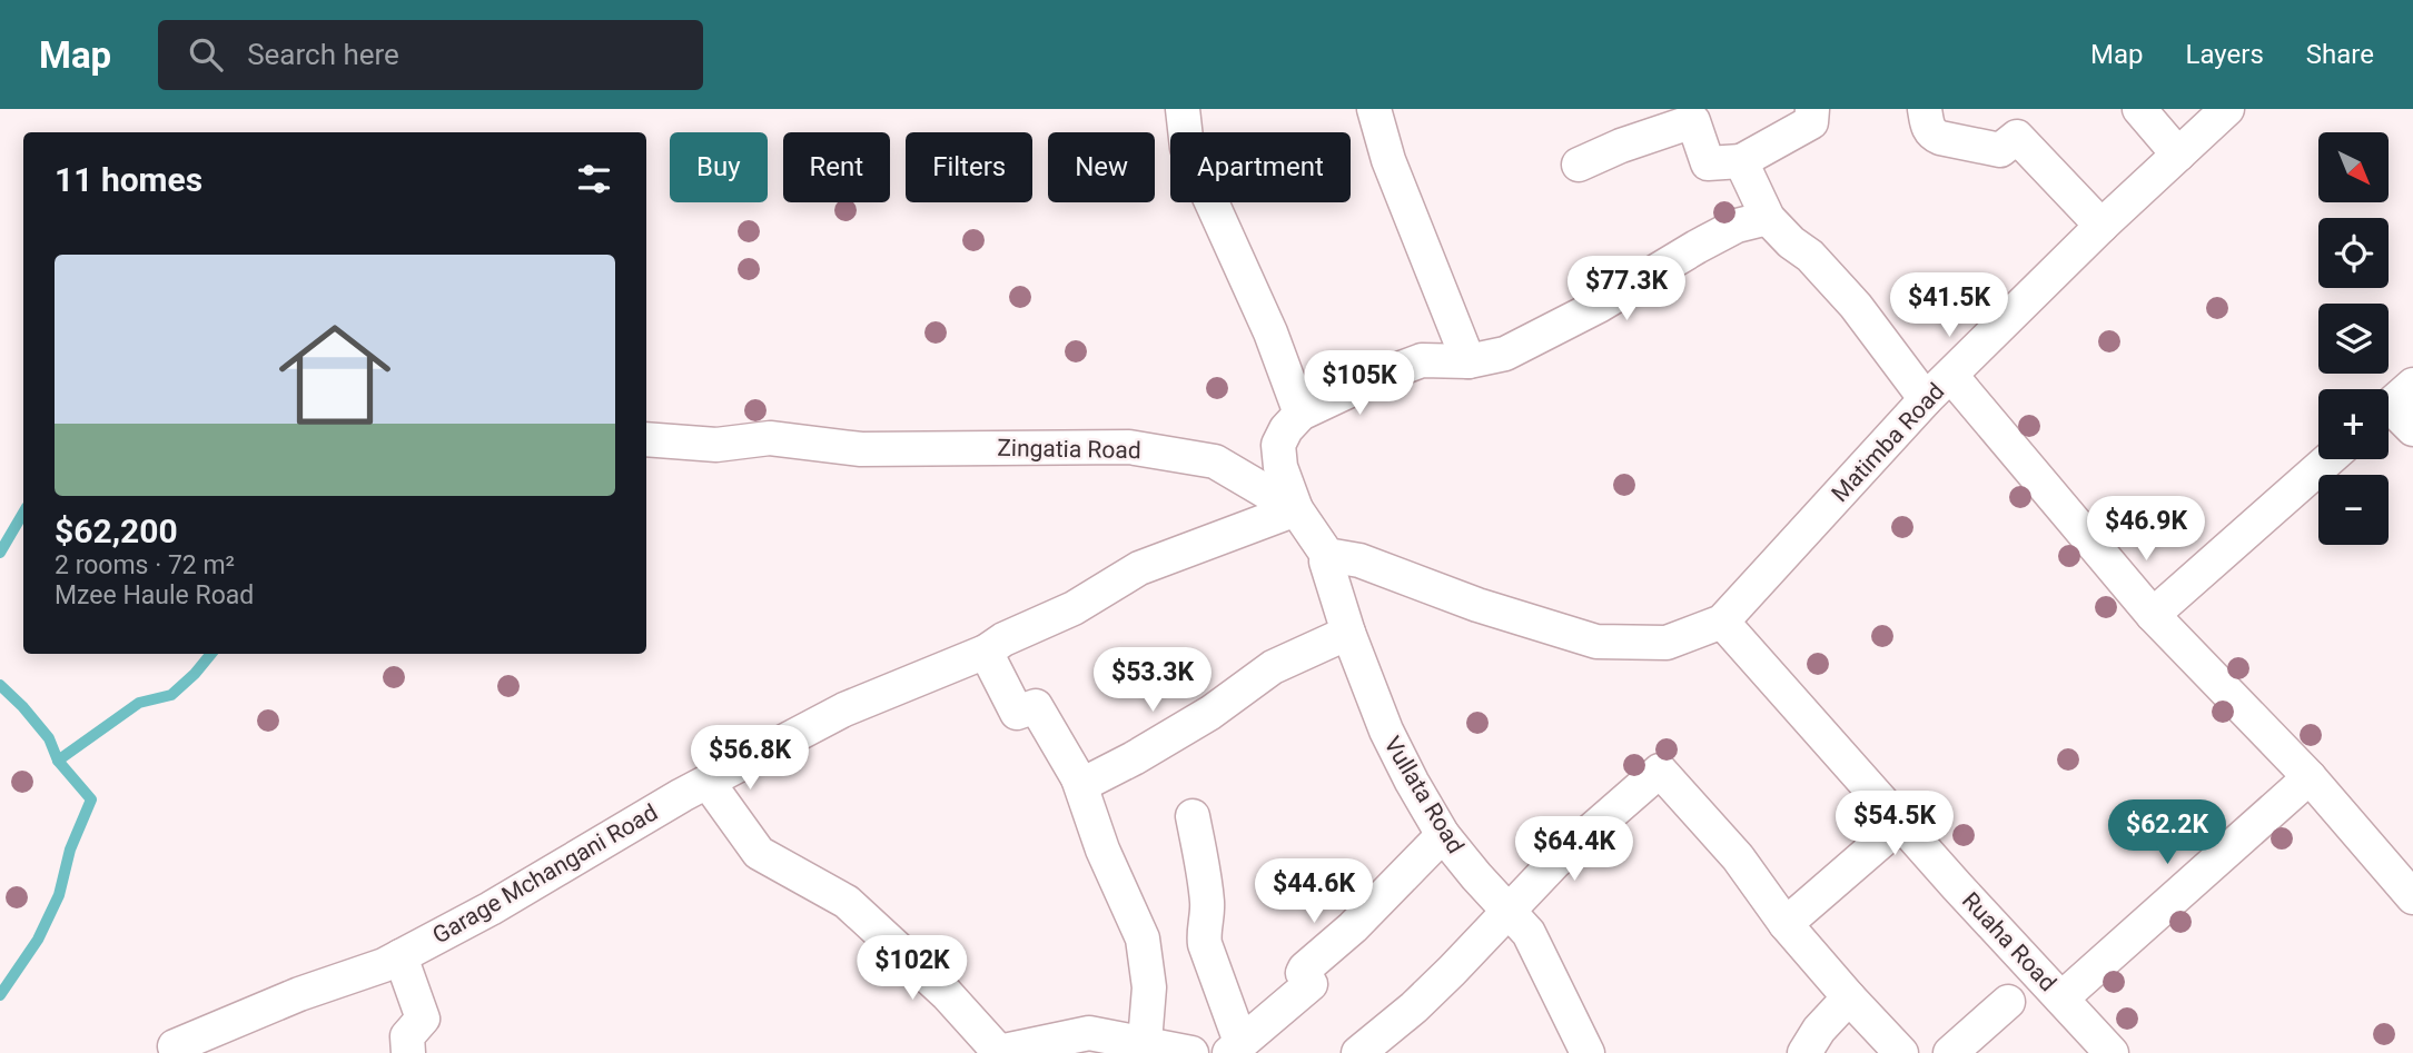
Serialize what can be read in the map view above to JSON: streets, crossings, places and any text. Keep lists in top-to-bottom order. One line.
{"streets":{"street":["Matimba Road","Zingatia Road","Vullata Road","Garage Mchangani Road","Ruaha Road"]},"crossings":[["Matimba Road","Ruaha Road"],["Zingatia Road","Vullata Road"],["Zingatia Road","Garage Mchangani Road"]],"north":"bottom right","page":{"header":"Map","search":"Search here","nav":["Map","Layers","Share"],"map_buttons":["+","−"],"chip":["Buy","Rent","Filters","New","Apartment"],"heading":"11 homes","list":[{"name":"$62,200","note":"2 rooms · 72 m² · Mzee Haule Road"}],"price":["$77.3K","$41.5K","$105K","$46.9K","$53.3K","$56.8K","$54.5K","$62.2K","$64.4K","$44.6K","$102K"]}}
